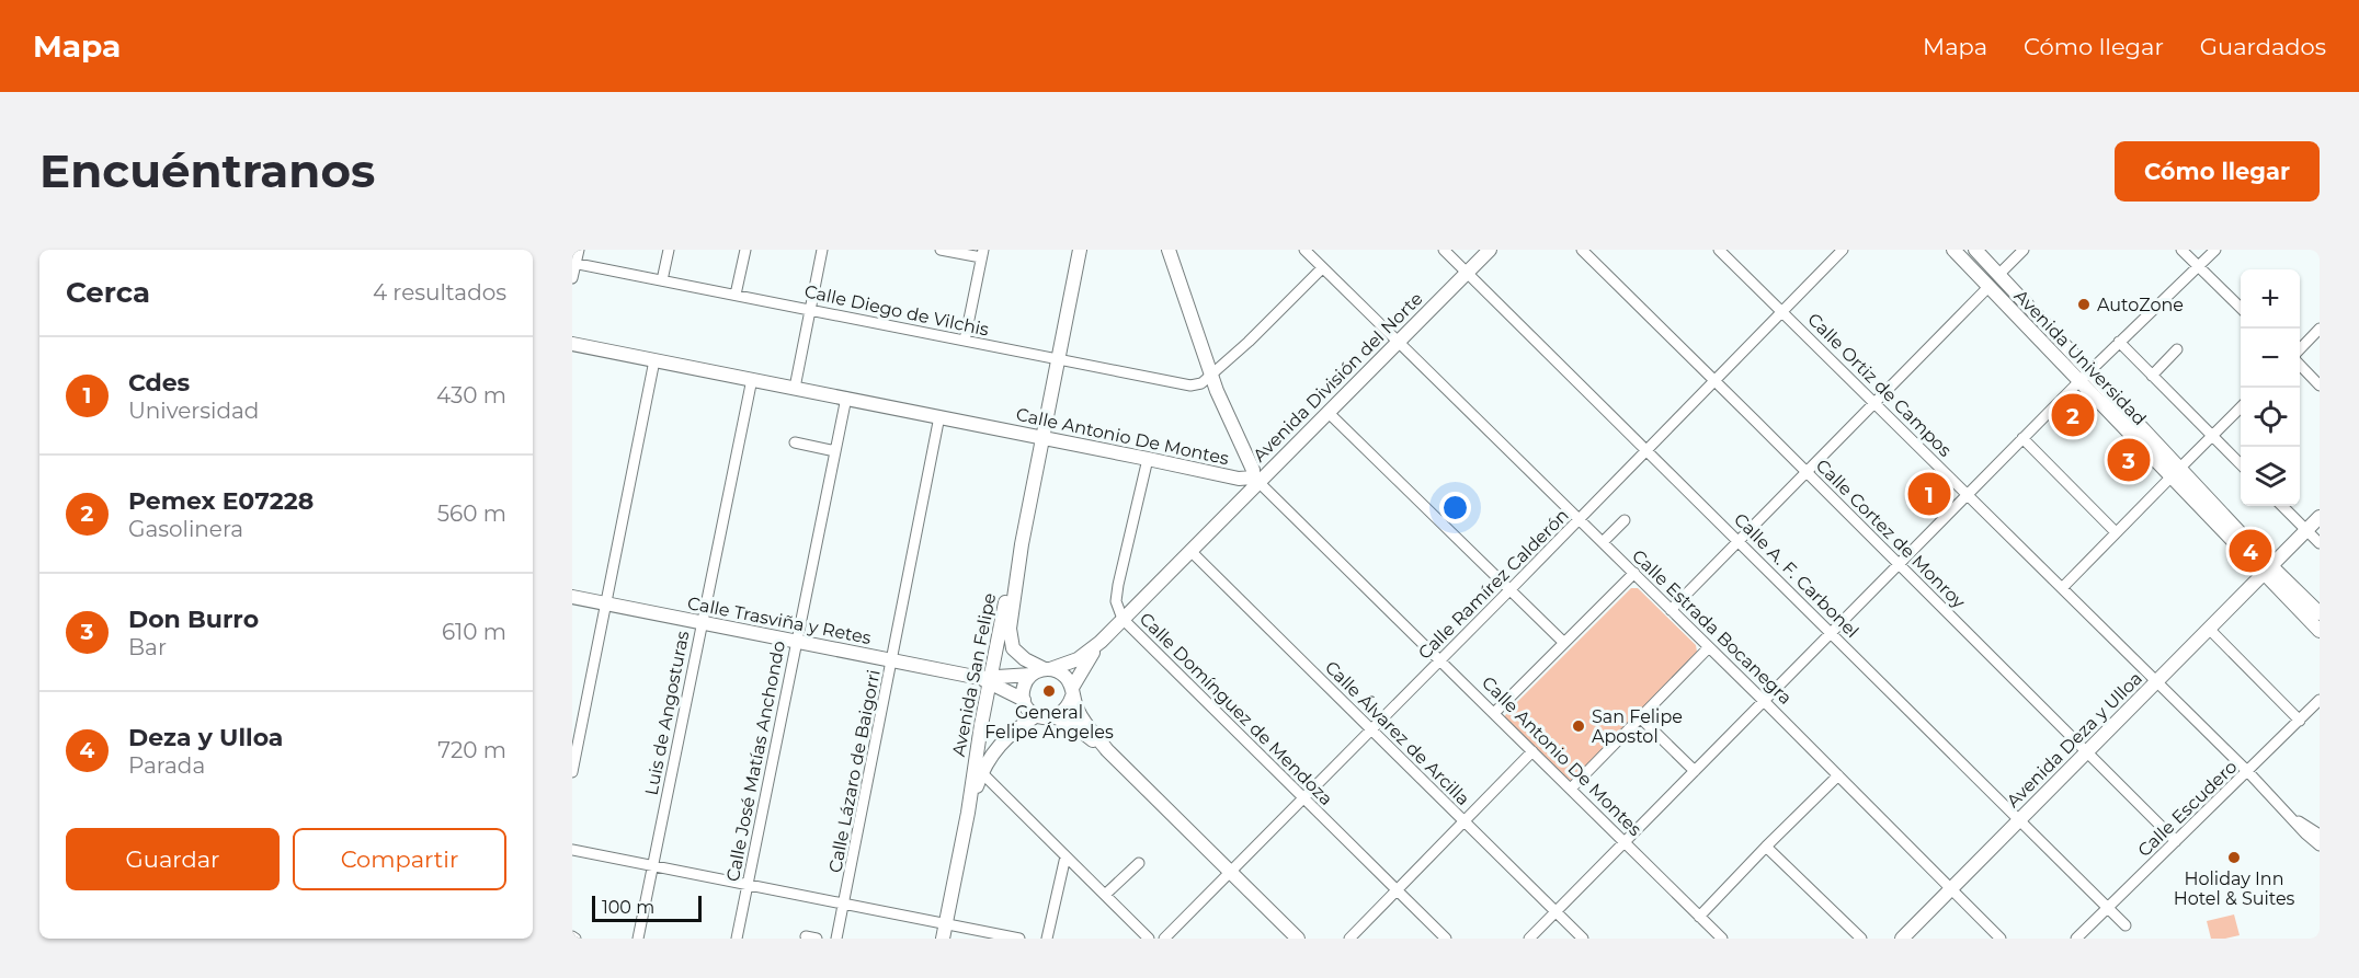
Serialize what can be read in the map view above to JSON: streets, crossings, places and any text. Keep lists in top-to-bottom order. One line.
{"streets":{"main road":["Avenida Universidad","Avenida División del Norte","Calle Antonio De Montes","Calle Trasviña y Retes","Avenida San Felipe","Avenida Deza y Ulloa"],"street":["Calle Diego de Vilchis","Calle Ortiz de Campos","Calle Cortez de Monroy","Calle A. F. Carbonel","Calle Ramírez Calderón","Calle Estrada Bocanegra","Calle Domínguez de Mendoza","Luis de Angosturas","Calle Álvarez de Arcilla","Calle José Matías Anchondo","Calle Lázaro de Baigorri","Calle Escudero"]},"crossings":[["Calle Diego de Vilchis","Avenida San Felipe"],["Avenida Universidad","Avenida Deza y Ulloa"],["Avenida División del Norte","Calle Antonio De Montes"],["Avenida División del Norte","Calle A. F. Carbonel"],["Avenida División del Norte","Calle Trasviña y Retes"],["Avenida División del Norte","Calle Estrada Bocanegra"],["Avenida División del Norte","Avenida San Felipe"],["Avenida División del Norte","Calle Domínguez de Mendoza"],["Avenida División del Norte","Calle Álvarez de Arcilla"],["Calle Ortiz de Campos","Calle Ramírez Calderón"],["Calle Ortiz de Campos","Avenida Deza y Ulloa"],["Calle Ortiz de Campos","Calle Escudero"],["Calle Antonio De Montes","Calle Ramírez Calderón"],["Calle Antonio De Montes","Avenida San Felipe"],["Calle Antonio De Montes","Calle Domínguez de Mendoza"],["Calle Antonio De Montes","Luis de Angosturas"],["Calle Antonio De Montes","Calle José Matías Anchondo"],["Calle Antonio De Montes","Calle Lázaro de Baigorri"],["Calle Cortez de Monroy","Calle Ramírez Calderón"],["Calle Cortez de Monroy","Avenida Deza y Ulloa"],["Calle Cortez de Monroy","Calle Escudero"],["Calle A. F. Carbonel","Calle Ramírez Calderón"],["Calle A. F. Carbonel","Avenida Deza y Ulloa"],["Calle A. F. Carbonel","Calle Escudero"],["Calle Ramírez Calderón","Calle Estrada Bocanegra"],["Calle Ramírez Calderón","Calle Domínguez de Mendoza"],["Calle Ramírez Calderón","Calle Álvarez de Arcilla"],["Calle Trasviña y Retes","Avenida San Felipe"],["Calle Trasviña y Retes","Luis de Angosturas"],["Calle Trasviña y Retes","Calle José Matías Anchondo"],["Calle Trasviña y Retes","Calle Lázaro de Baigorri"],["Calle Estrada Bocanegra","Avenida Deza y Ulloa"]],"places":["AutoZone","General Felipe Ángeles","San Felipe Apostol","Holiday Inn Hotel & Suites"],"scale_bar":"100 m","page":{"header":"Mapa","nav":["Mapa","Cómo llegar","Guardados"],"buttons":["Cómo llegar",["Guardar","Compartir"]],"title":"Encuéntranos","heading":["Cerca","4 resultados"],"map_buttons":["+","−"],"list":[{"mark":"1","name":"Cdes","note":"Universidad","value":"430 m"},{"mark":"2","name":"Pemex E07228","note":"Gasolinera","value":"560 m"},{"mark":"3","name":"Don Burro","note":"Bar","value":"610 m"},{"mark":"4","name":"Deza y Ulloa","note":"Parada","value":"720 m"}],"pins":["2","3","1","4"],"scale":"100 m"}}
